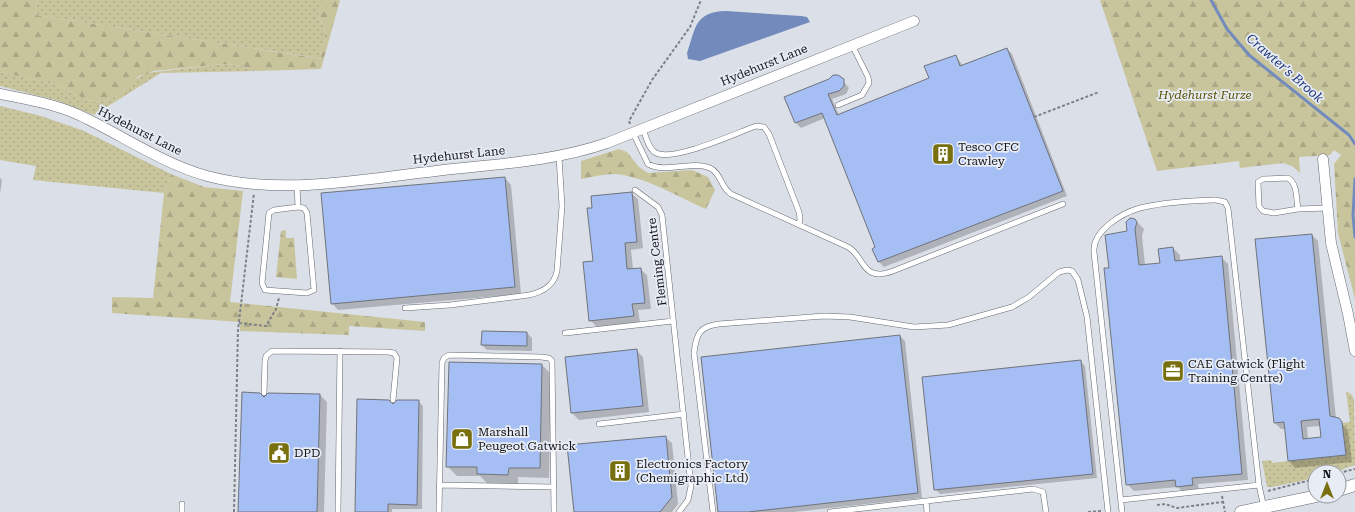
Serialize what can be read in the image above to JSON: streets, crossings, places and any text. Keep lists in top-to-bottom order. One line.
{"streets":{"street":["Hydehurst Lane"],"lane":["Fleming Centre"]},"water":["Crawter's Brook"],"parks":["Hydehurst Furze"],"places":{"building":["Tesco CFC Crawley","Electronics Factory (Chemigraphic Ltd)"],"office":["CAE Gatwick (Flight Training Centre)"],"shop":["Marshall Peugeot Gatwick"],"public building":["DPD"]},"north":"top"}
